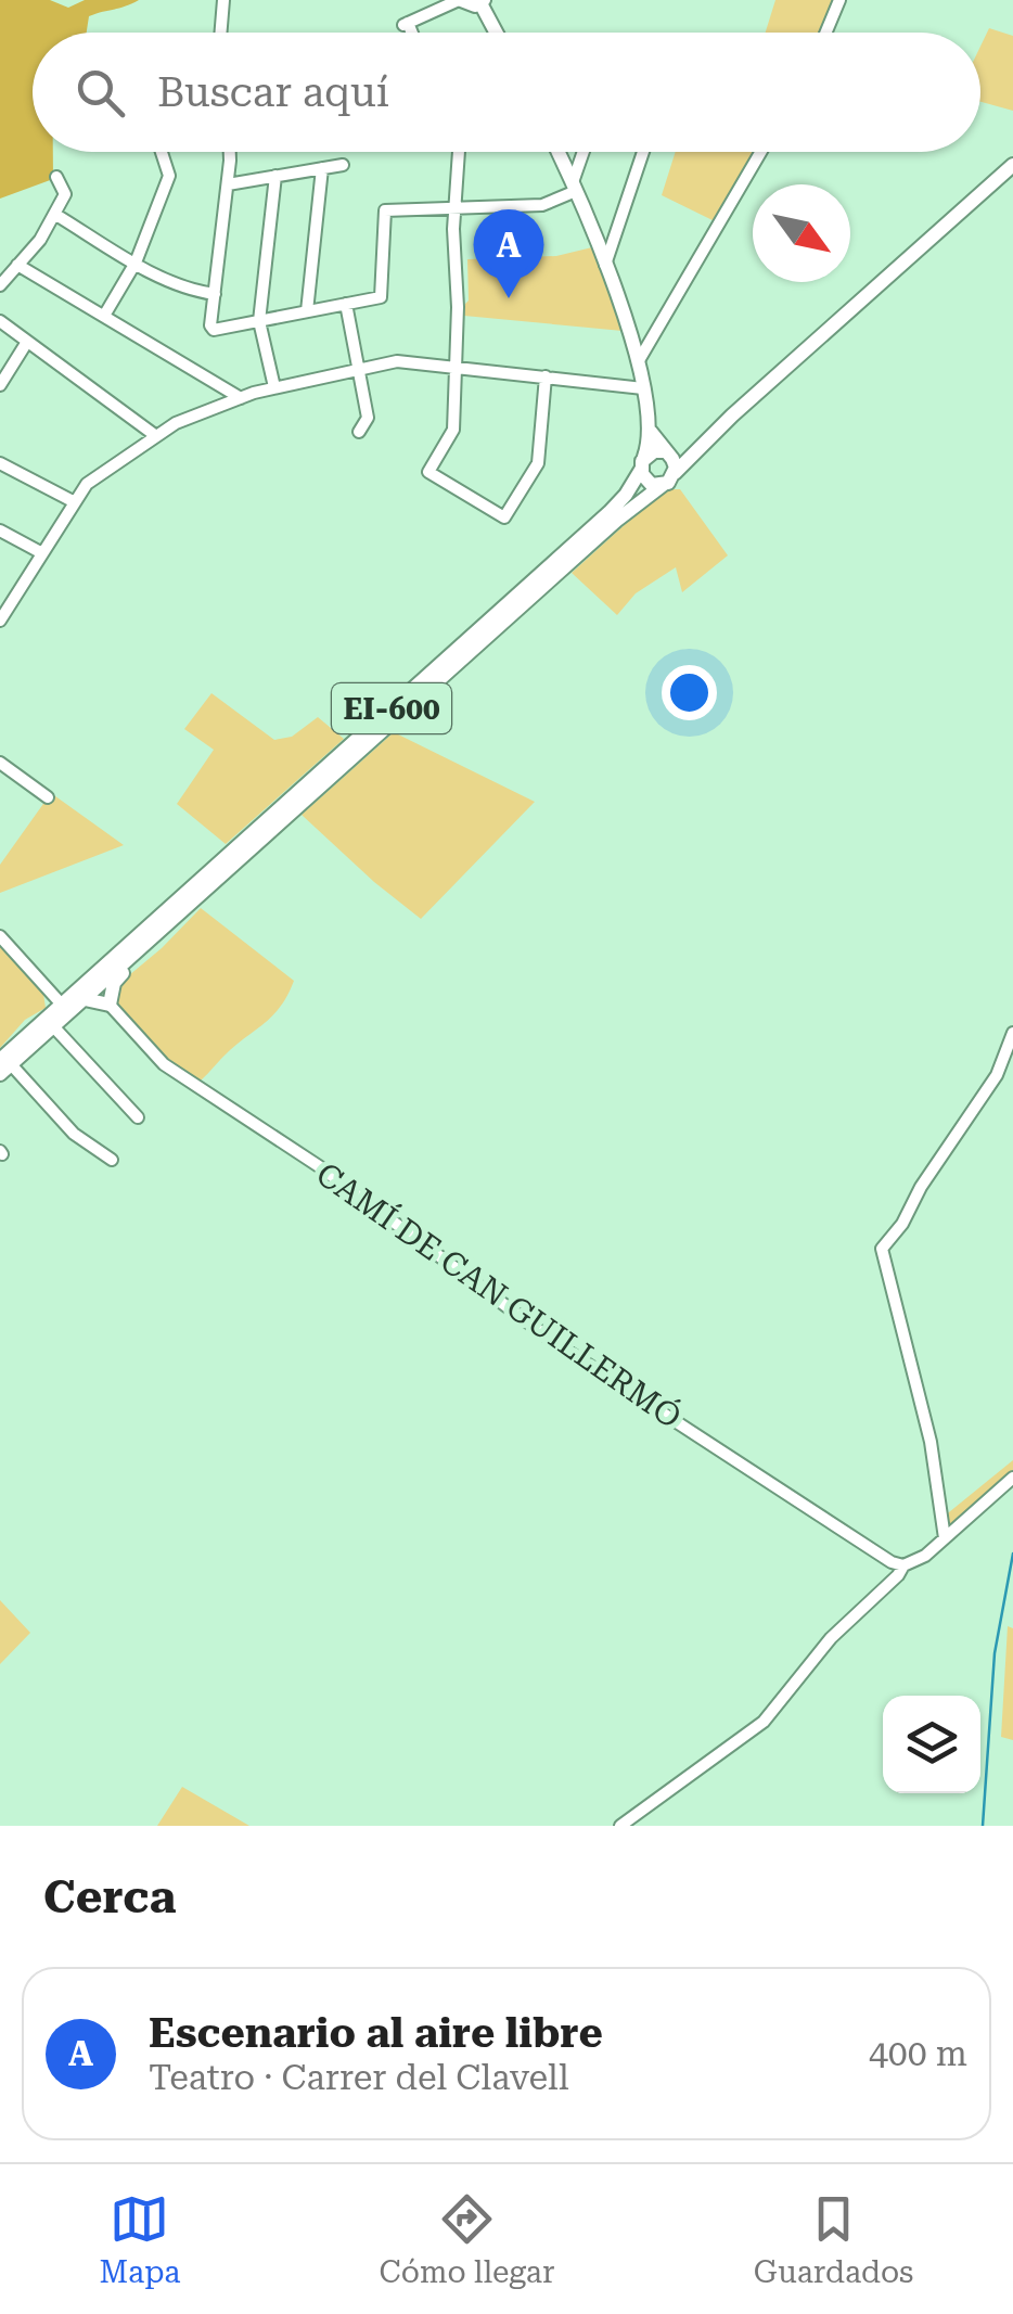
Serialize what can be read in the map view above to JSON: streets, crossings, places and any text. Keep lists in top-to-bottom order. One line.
{"streets":{"main road":["EI-600"],"street":["CAMÍ DE CAN GUILLERMÓ"]},"north":"bottom right","page":{"search":"Buscar aquí","pins":"A","heading":"Cerca","list":[{"mark":"A","name":"Escenario al aire libre","note":"Teatro · Carrer del Clavell","value":"400 m"}],"nav":["Mapa","Cómo llegar","Guardados"]}}
